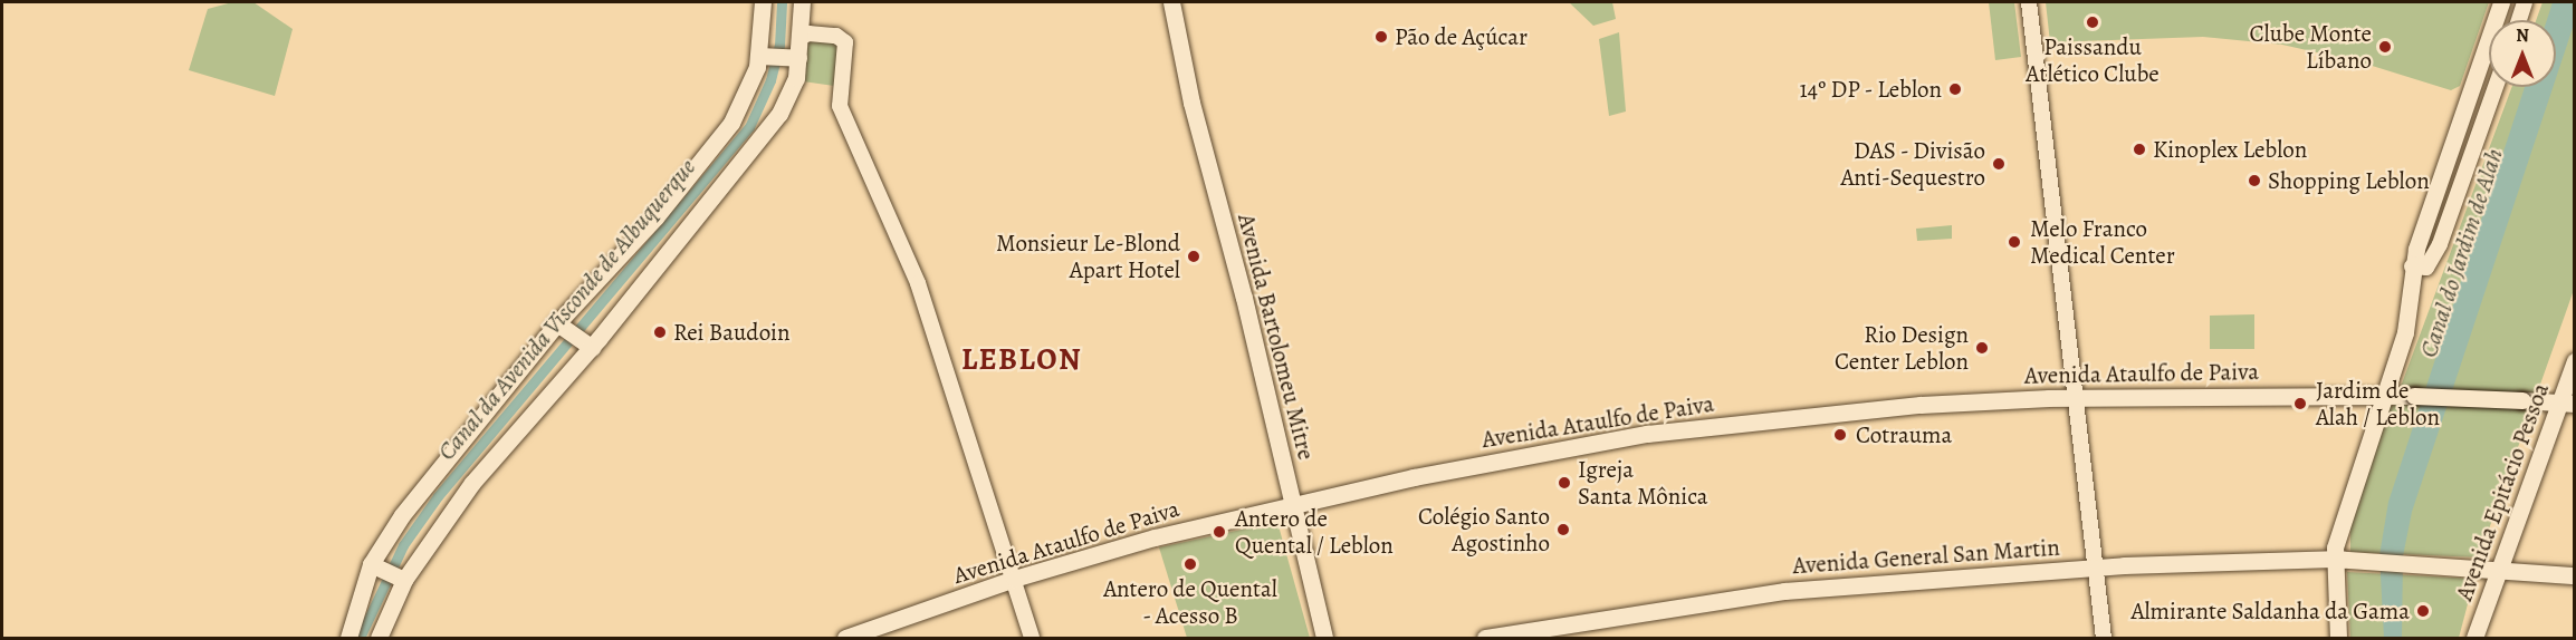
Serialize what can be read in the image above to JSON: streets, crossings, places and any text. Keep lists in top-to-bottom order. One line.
{"streets":{"main road":["Avenida Bartolomeu Mitre","Avenida Ataulfo de Paiva","Avenida Epitácio Pessoa","Avenida General San Martin"]},"crossings":[["Avenida Bartolomeu Mitre","Avenida Ataulfo de Paiva"],["Avenida Ataulfo de Paiva","Avenida Epitácio Pessoa"],["Avenida Epitácio Pessoa","Avenida General San Martin"]],"districts":["LEBLON"],"water":["Canal do Jardim de Alah","Canal da Avenida Visconde de Albuquerque"],"places":["Paissandu Atlético Clube","Pão de Açúcar","Clube Monte Líbano","14º DP - Leblon","Kinoplex Leblon","DAS - Divisão Anti-Sequestro","Shopping Leblon","Melo Franco Medical Center","Monsieur Le-Blond Apart Hotel","Rei Baudoin","Rio Design Center Leblon","Jardim de Alah / Leblon","Cotrauma","Igreja Santa Mônica","Colégio Santo Agostinho","Antero de Quental / Leblon","Antero de Quental - Acesso B","Almirante Saldanha da Gama"],"north":"top"}
